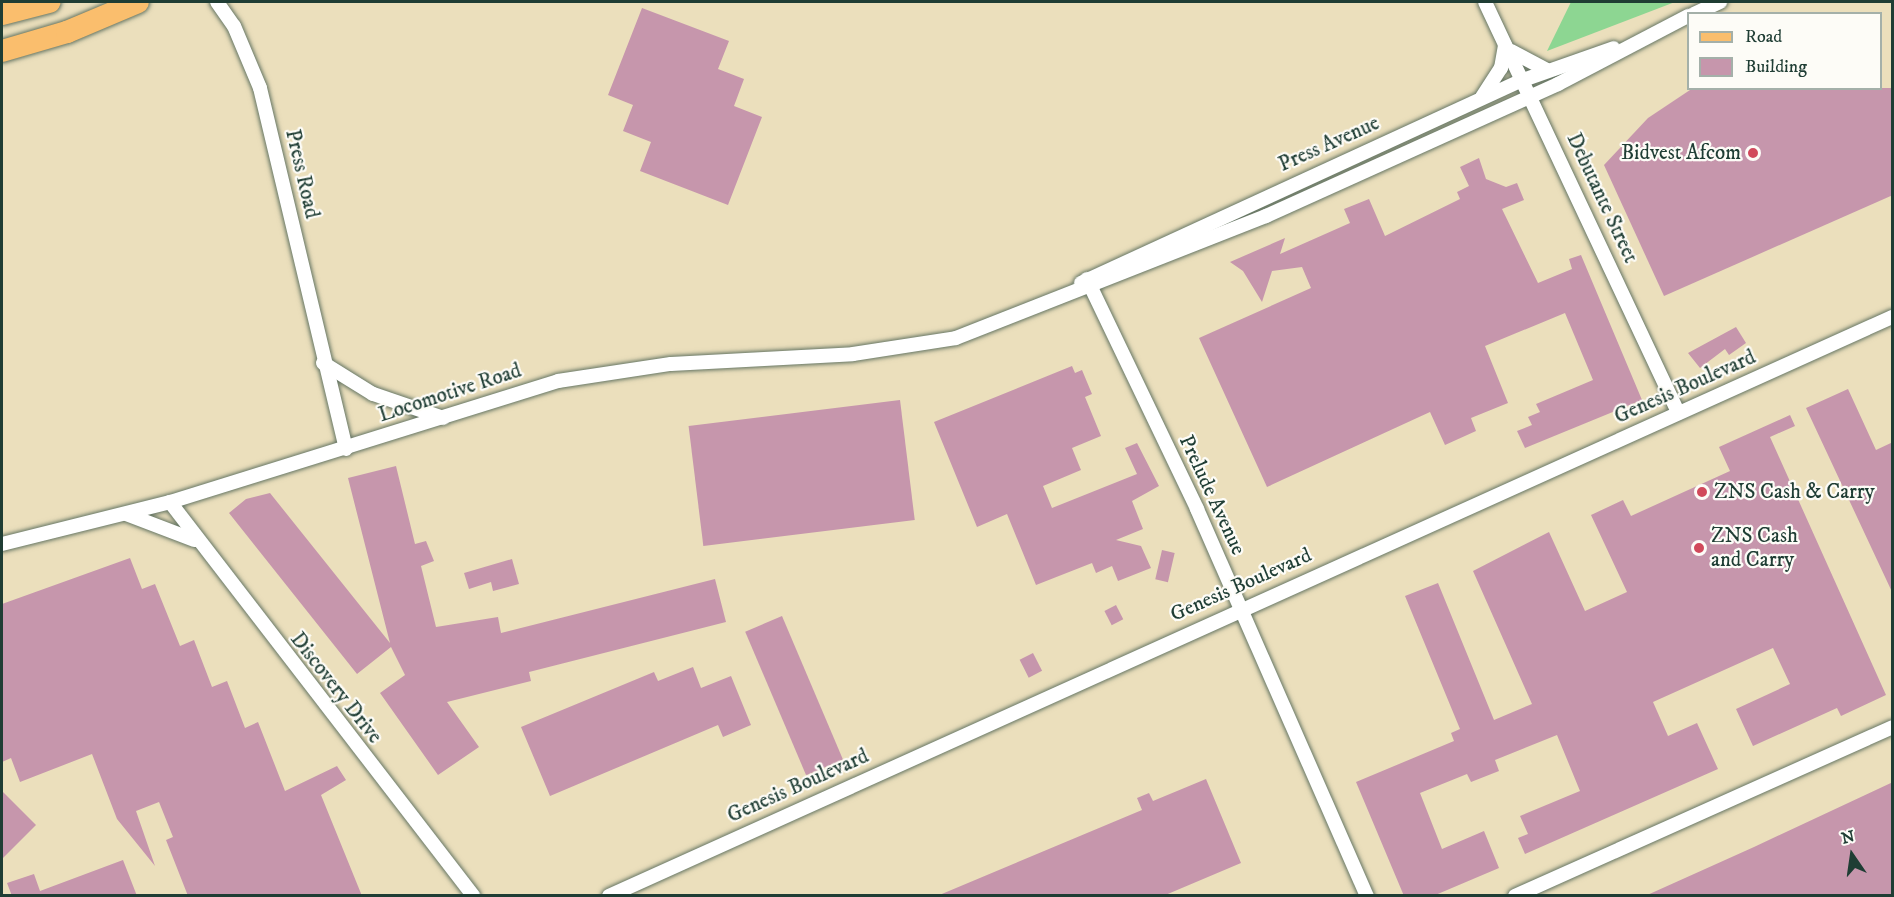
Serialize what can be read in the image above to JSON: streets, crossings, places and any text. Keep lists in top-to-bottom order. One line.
{"streets":{"street":["Press Avenue","Press Road","Debutante Street","Genesis Boulevard","Locomotive Road","Prelude Avenue","Discovery Drive"]},"crossings":[["Press Avenue","Debutante Street"],["Press Avenue","Locomotive Road"],["Press Avenue","Prelude Avenue"],["Press Road","Locomotive Road"],["Debutante Street","Genesis Boulevard"],["Genesis Boulevard","Prelude Avenue"],["Locomotive Road","Discovery Drive"]],"places":["Bidvest Afcom","ZNS Cash & Carry","ZNS Cash and Carry"],"legend":["Road","Building"],"north":"top"}
